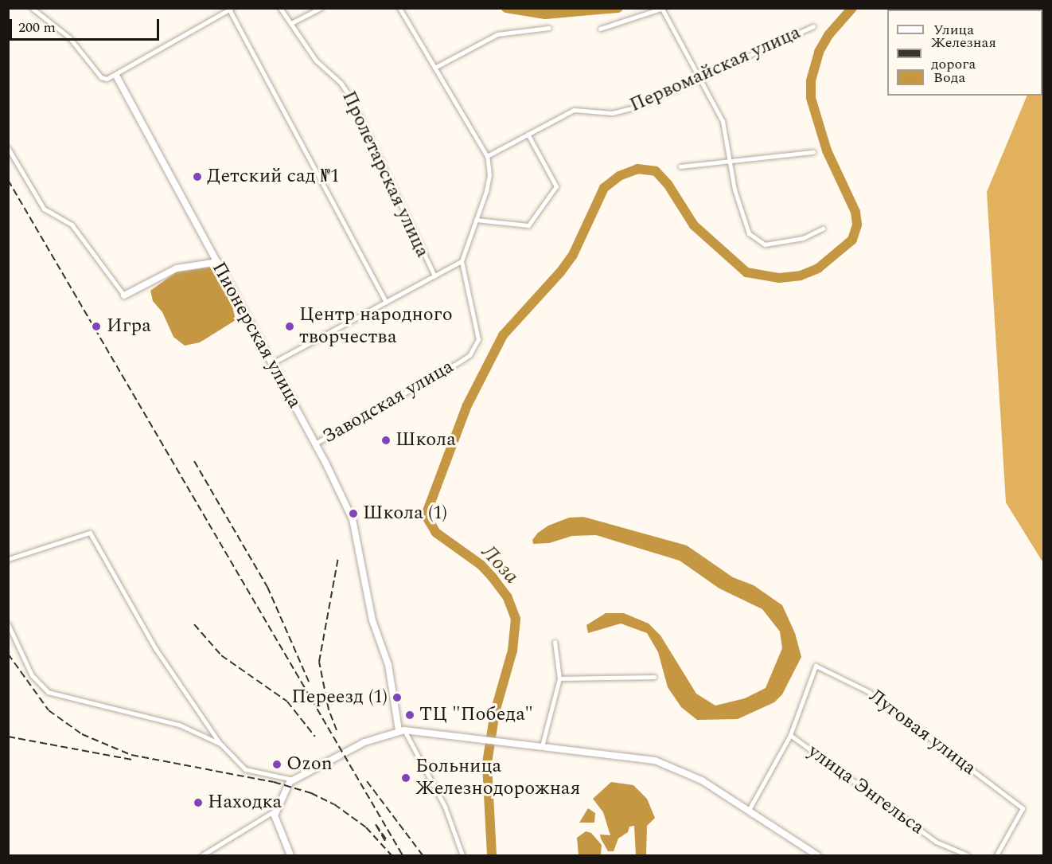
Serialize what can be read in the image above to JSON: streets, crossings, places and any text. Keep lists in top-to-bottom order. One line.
{"streets":{"street":["Первомайская улица","Пролетарская улица","Пионерская улица","Заводская улица","Луговая улица","улица Энгельса"]},"crossings":[["Пионерская улица","Заводская улица"],["Луговая улица","улица Энгельса"]],"water":["Лоза"],"places":["Детский сад №1","Игра","Центр народного творчества","Школа","Школа (1)","Переезд (1)","ТЦ \"Победа\"","Ozon","Больница Железнодорожная","Находка"],"legend":["Улица","Железная дорога","Вода"],"scale_bar":"200 m"}
